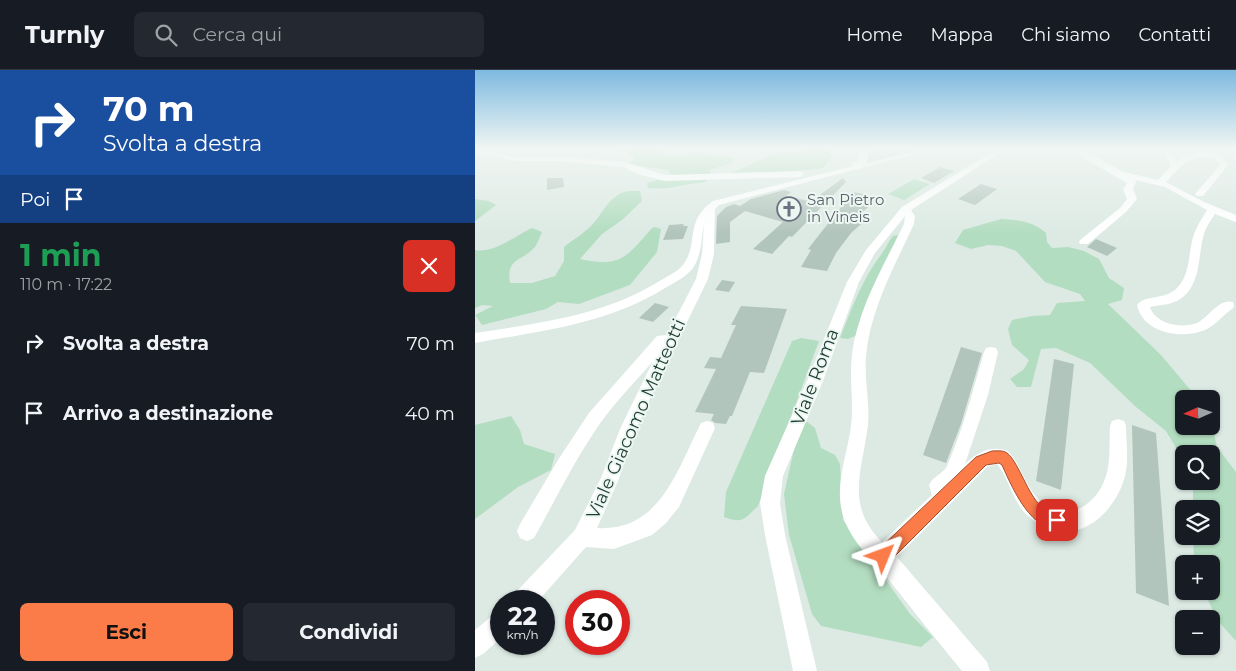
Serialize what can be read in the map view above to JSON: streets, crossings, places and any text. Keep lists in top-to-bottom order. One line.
{"streets":{"street":["Viale Roma","Viale Giacomo Matteotti"]},"places":{"church":["San Pietro in Vineis"]},"north":"left","page":{"header":"Turnly","search":"Cerca qui","nav":["Home","Mappa","Chi siamo","Contatti"],"turn":["70 m","Svolta a destra"],"then":"Poi","heading":["1 min","110 m · 17:22"],"list":[{"name":"Svolta a destra","value":"70 m"},{"name":"Arrivo a destinazione","value":"40 m"}],"map_buttons":["+","−"],"speed":"22 km/h","limit":"30","buttons":["Esci","Condividi"]}}
